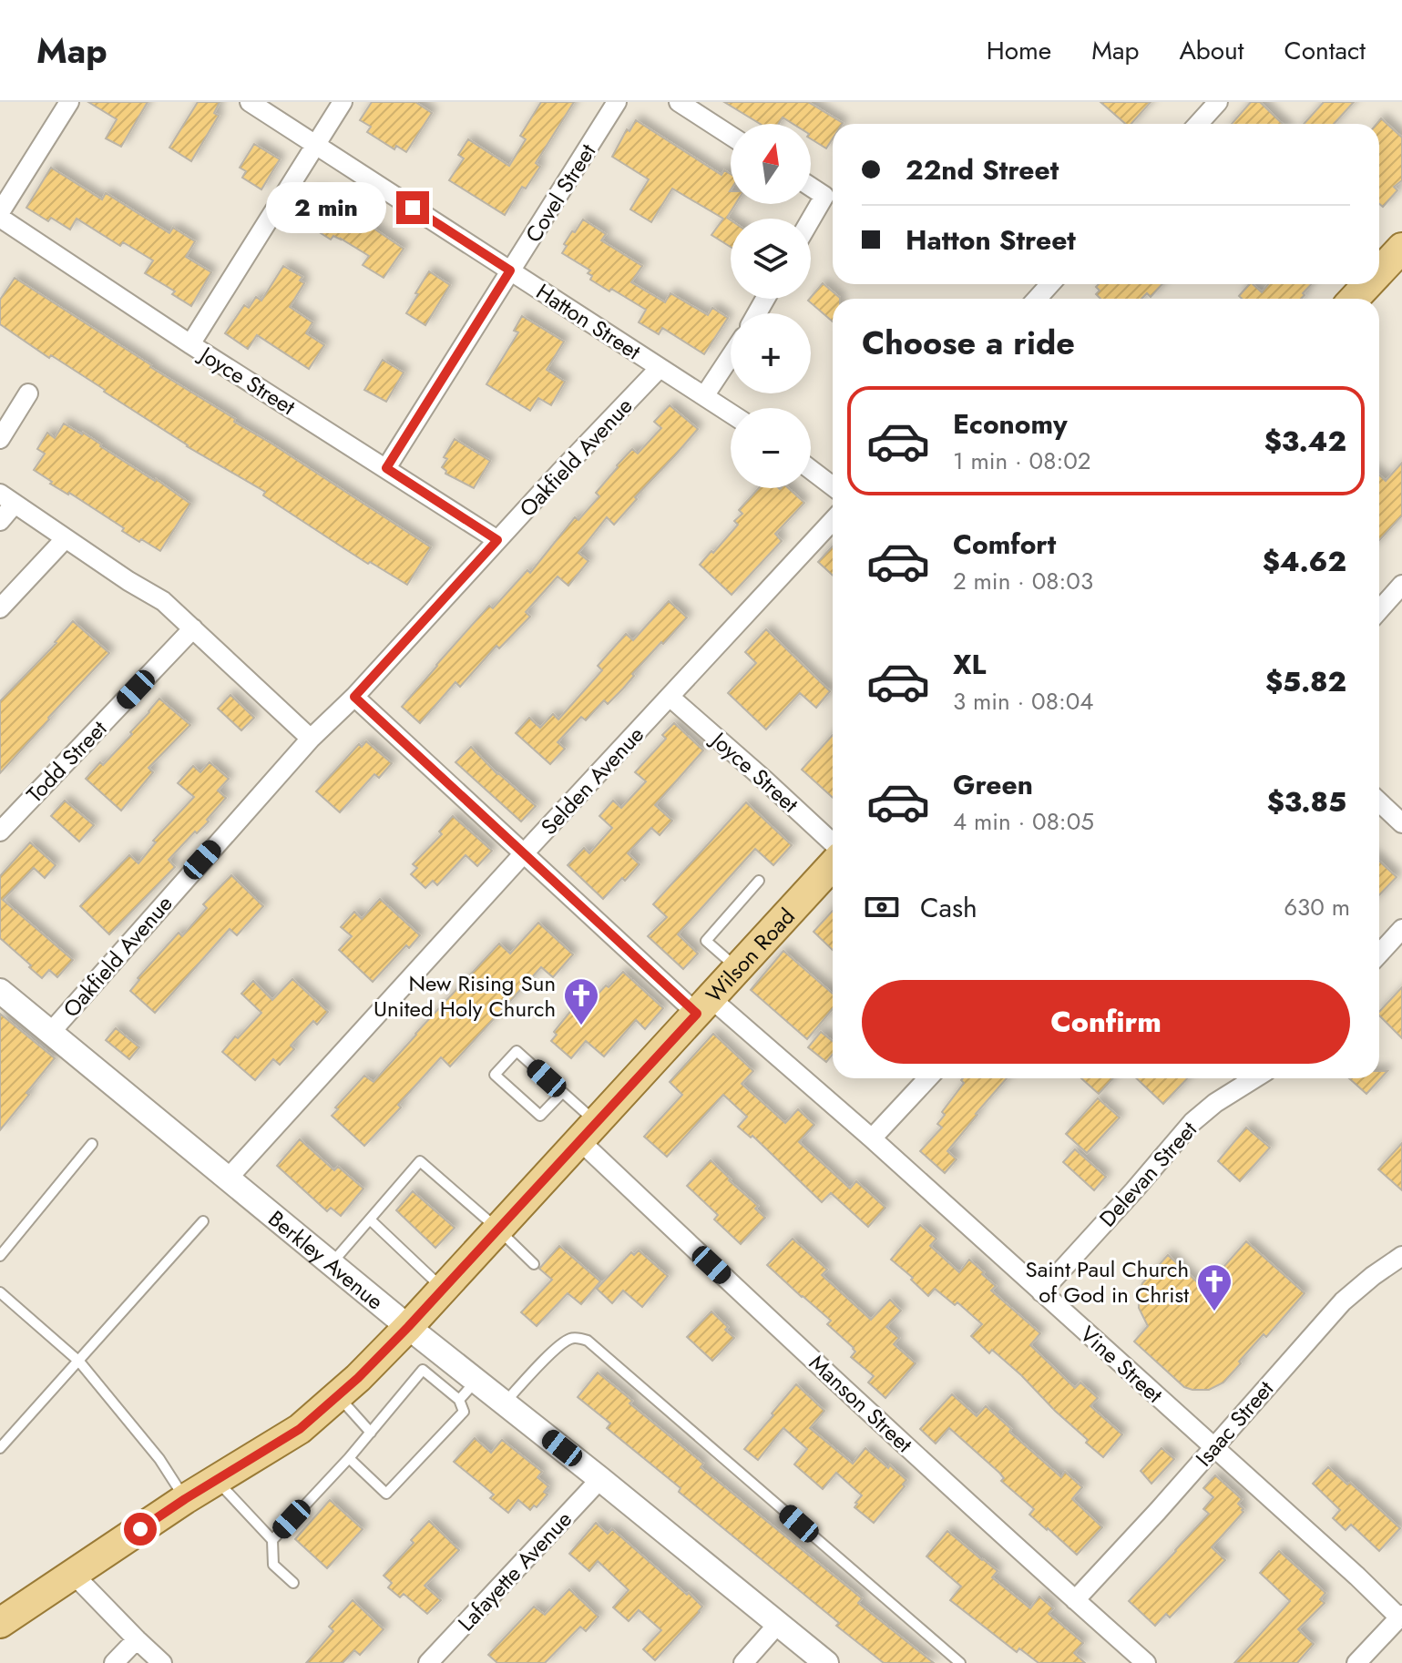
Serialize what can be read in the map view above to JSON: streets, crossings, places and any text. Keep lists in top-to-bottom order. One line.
{"streets":{"main road":["Wilson Road"],"street":["Covel Street","Hatton Street","Joyce Street","Oakfield Avenue","Todd Street","Selden Avenue","Delevan Street","Berkley Avenue","Vine Street","Manson Street","Isaac Street","Lafayette Avenue"]},"crossings":[["Covel Street","Hatton Street"],["Covel Street","Joyce Street"],["Hatton Street","Oakfield Avenue"],["Joyce Street","Oakfield Avenue"],["Joyce Street","Selden Avenue"],["Oakfield Avenue","Berkley Avenue"],["Oakfield Avenue","Vine Street"],["Selden Avenue","Berkley Avenue"],["Selden Avenue","Vine Street"],["Wilson Road","Berkley Avenue"],["Wilson Road","Vine Street"],["Wilson Road","Manson Street"],["Delevan Street","Vine Street"],["Berkley Avenue","Lafayette Avenue"],["Vine Street","Isaac Street"],["Manson Street","Isaac Street"]],"places":{"church":["New Rising Sun United Holy Church","Saint Paul Church of God in Christ"]},"north":"top","page":{"header":"Map","nav":["Home","Map","About","Contact"],"map_buttons":["+","−"],"banner":["22nd Street","Hatton Street"],"bubble":"2 min","heading":"Choose a ride","list":[{"name":"Economy","note":"1 min · 08:02","value":"$3.42"},{"name":"Comfort","note":"2 min · 08:03","value":"$4.62"},{"name":"XL","note":"3 min · 08:04","value":"$5.82"},{"name":"Green","note":"4 min · 08:05","value":"$3.85"}],"pay":["Cash","630 m"],"buttons":"Confirm"}}
